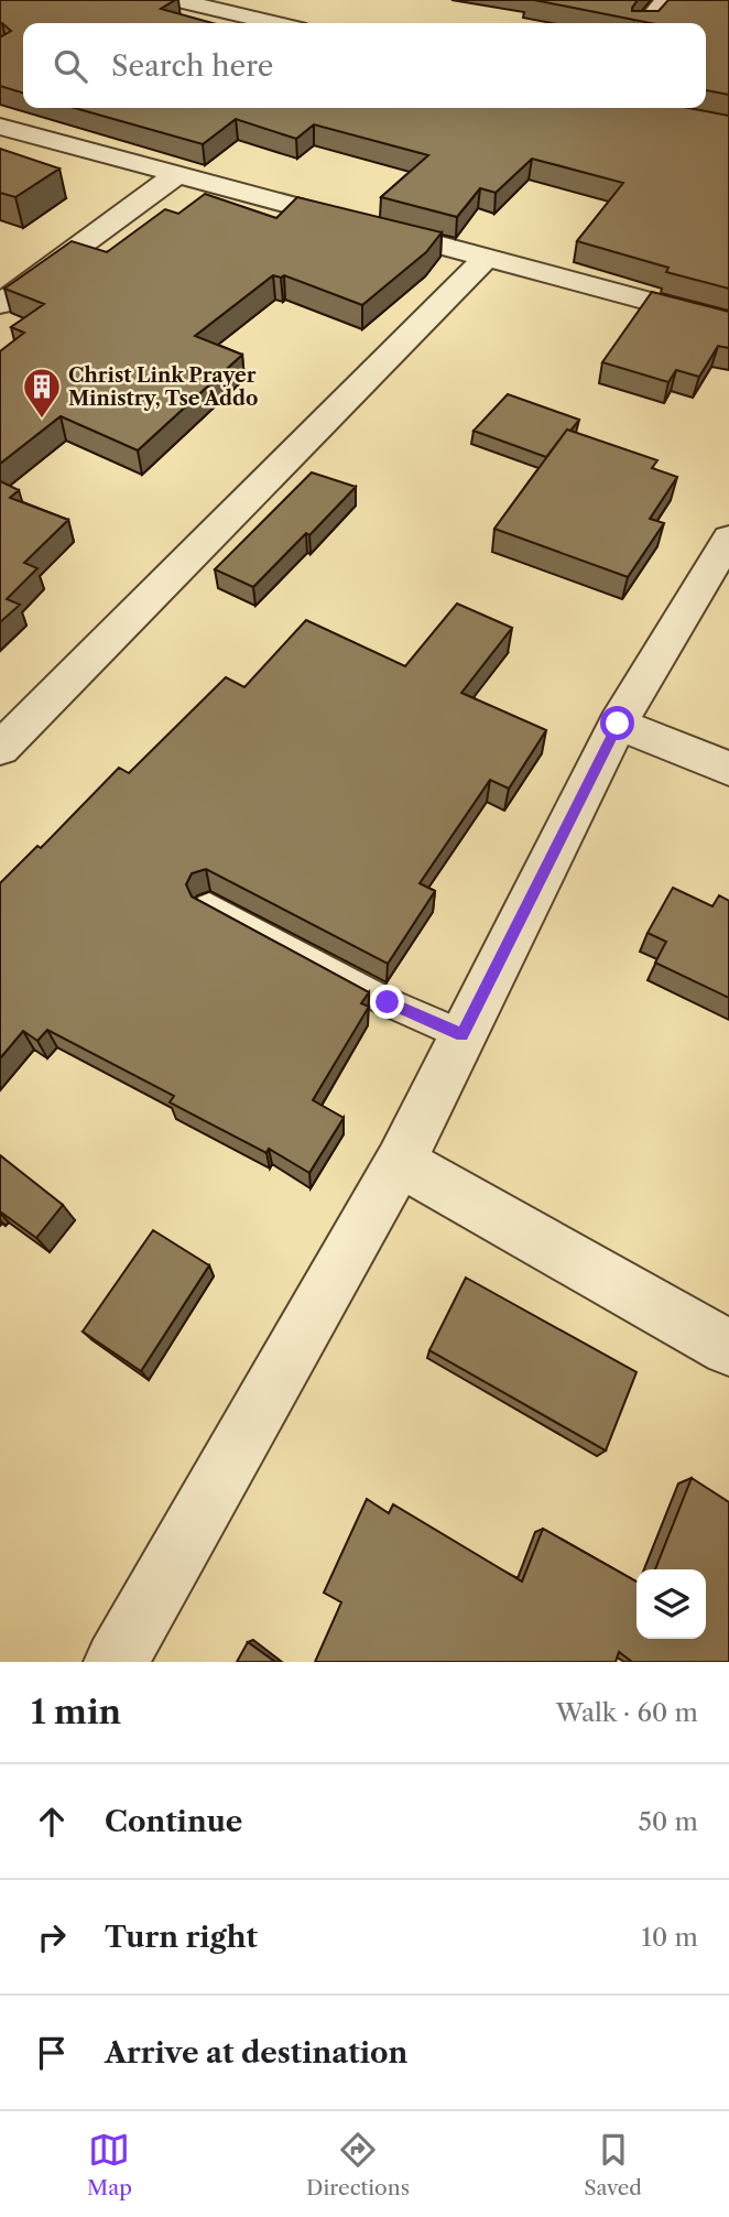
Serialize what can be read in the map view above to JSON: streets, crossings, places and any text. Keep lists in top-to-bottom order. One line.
{"places":{"building":["Christ Link Prayer Ministry, Tse Addo"]},"page":{"search":"Search here","heading":["1 min","Walk · 60 m"],"list":[["Continue","50 m"],["Turn right","10 m"],"Arrive at destination"],"nav":["Map","Directions","Saved"]}}
